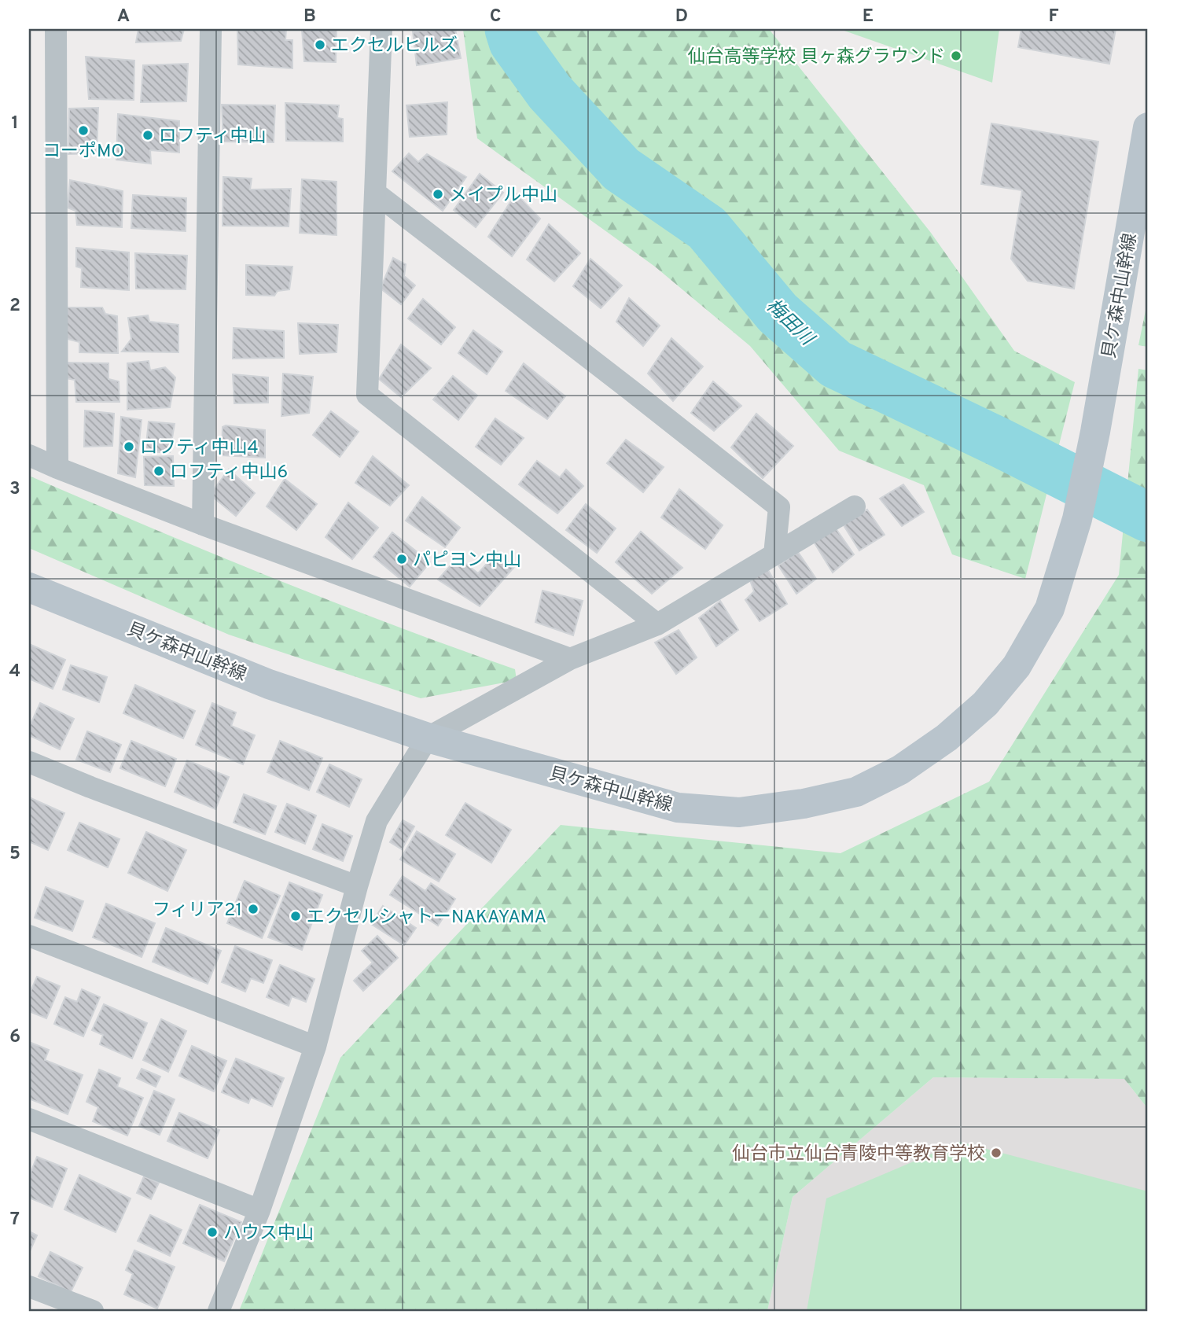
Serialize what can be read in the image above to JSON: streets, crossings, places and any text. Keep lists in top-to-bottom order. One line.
{"streets":{"street":["貝ケ森中山幹線"]},"water":["梅田川"],"places":["エクセルヒルズ","仙台高等学校 貝ヶ森グラウンド","コーポMO","ロフティ中山","メイプル中山","ロフティ中山4","ロフティ中山6","パピヨン中山","フィリア21","エクセルシャトーNAKAYAMA","仙台市立仙台青陵中等教育学校","ハウス中山"],"grid":{"columns":["A","B","C","D","E","F"],"rows":["1","2","3","4","5","6","7"]}}
